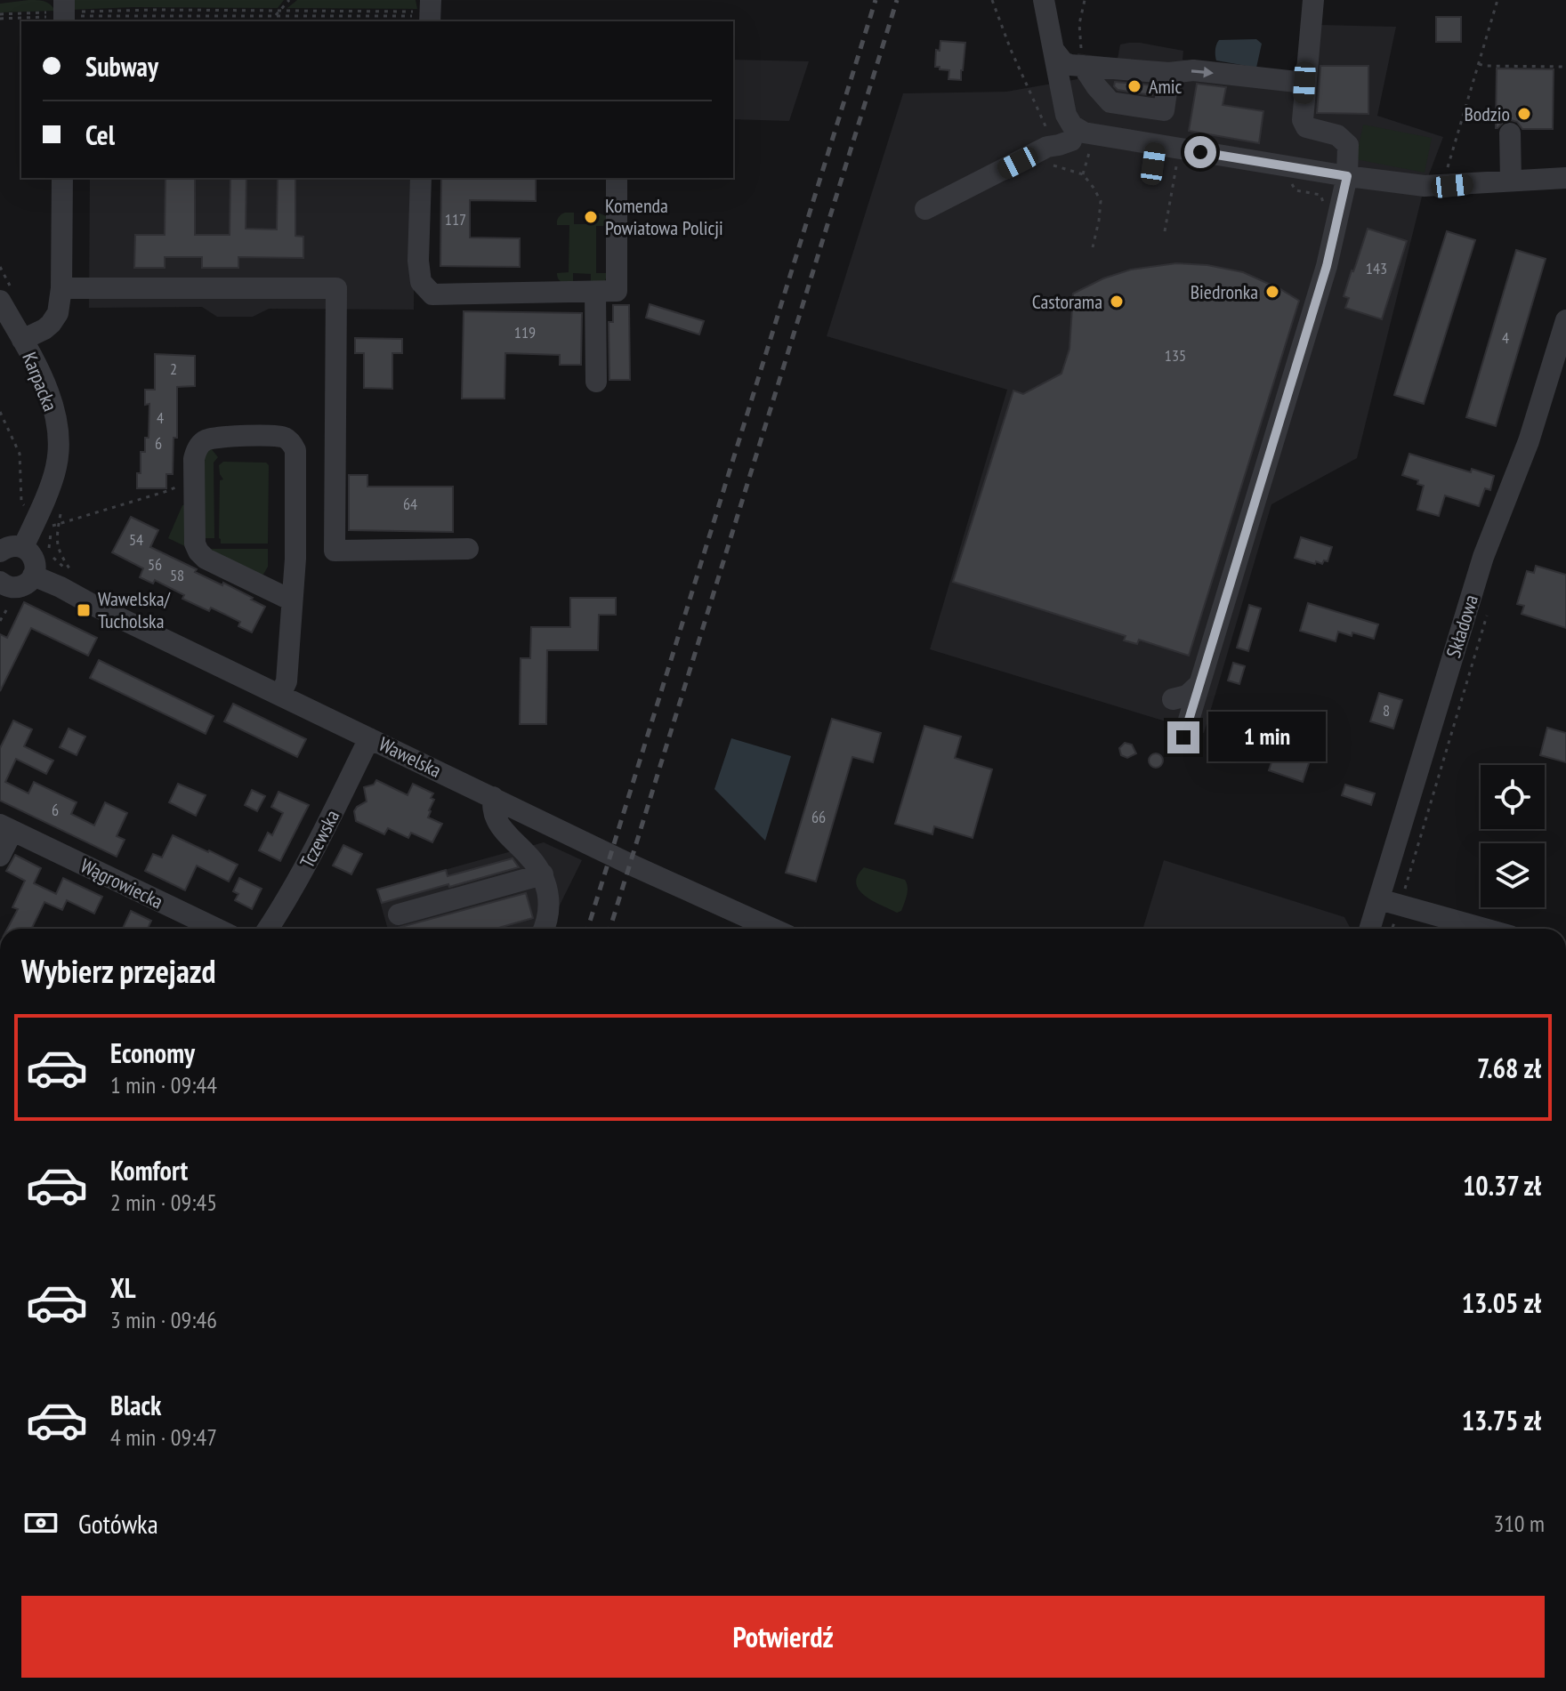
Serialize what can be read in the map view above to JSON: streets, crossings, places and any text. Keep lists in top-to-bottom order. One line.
{"streets":{"street":["Karpacka","Składowa","Wawelska","Tczewska","Wągrowiecka"]},"crossings":[["Wawelska","Tczewska"]],"places":{"other":["Amic","Bodzio","Komenda Powiatowa Policji","Biedronka","Castorama"],"transit":["Wawelska/ Tucholska"]},"house_numbers":["117","143","119","4","135","2","4","6","64","54","56","58","8","6","66"],"page":{"banner":["Subway","Cel"],"bubble":"1 min","heading":"Wybierz przejazd","list":[{"name":"Economy","note":"1 min · 09:44","value":"7.68 zł"},{"name":"Komfort","note":"2 min · 09:45","value":"10.37 zł"},{"name":"XL","note":"3 min · 09:46","value":"13.05 zł"},{"name":"Black","note":"4 min · 09:47","value":"13.75 zł"}],"pay":["Gotówka","310 m"],"buttons":"Potwierdź"}}
